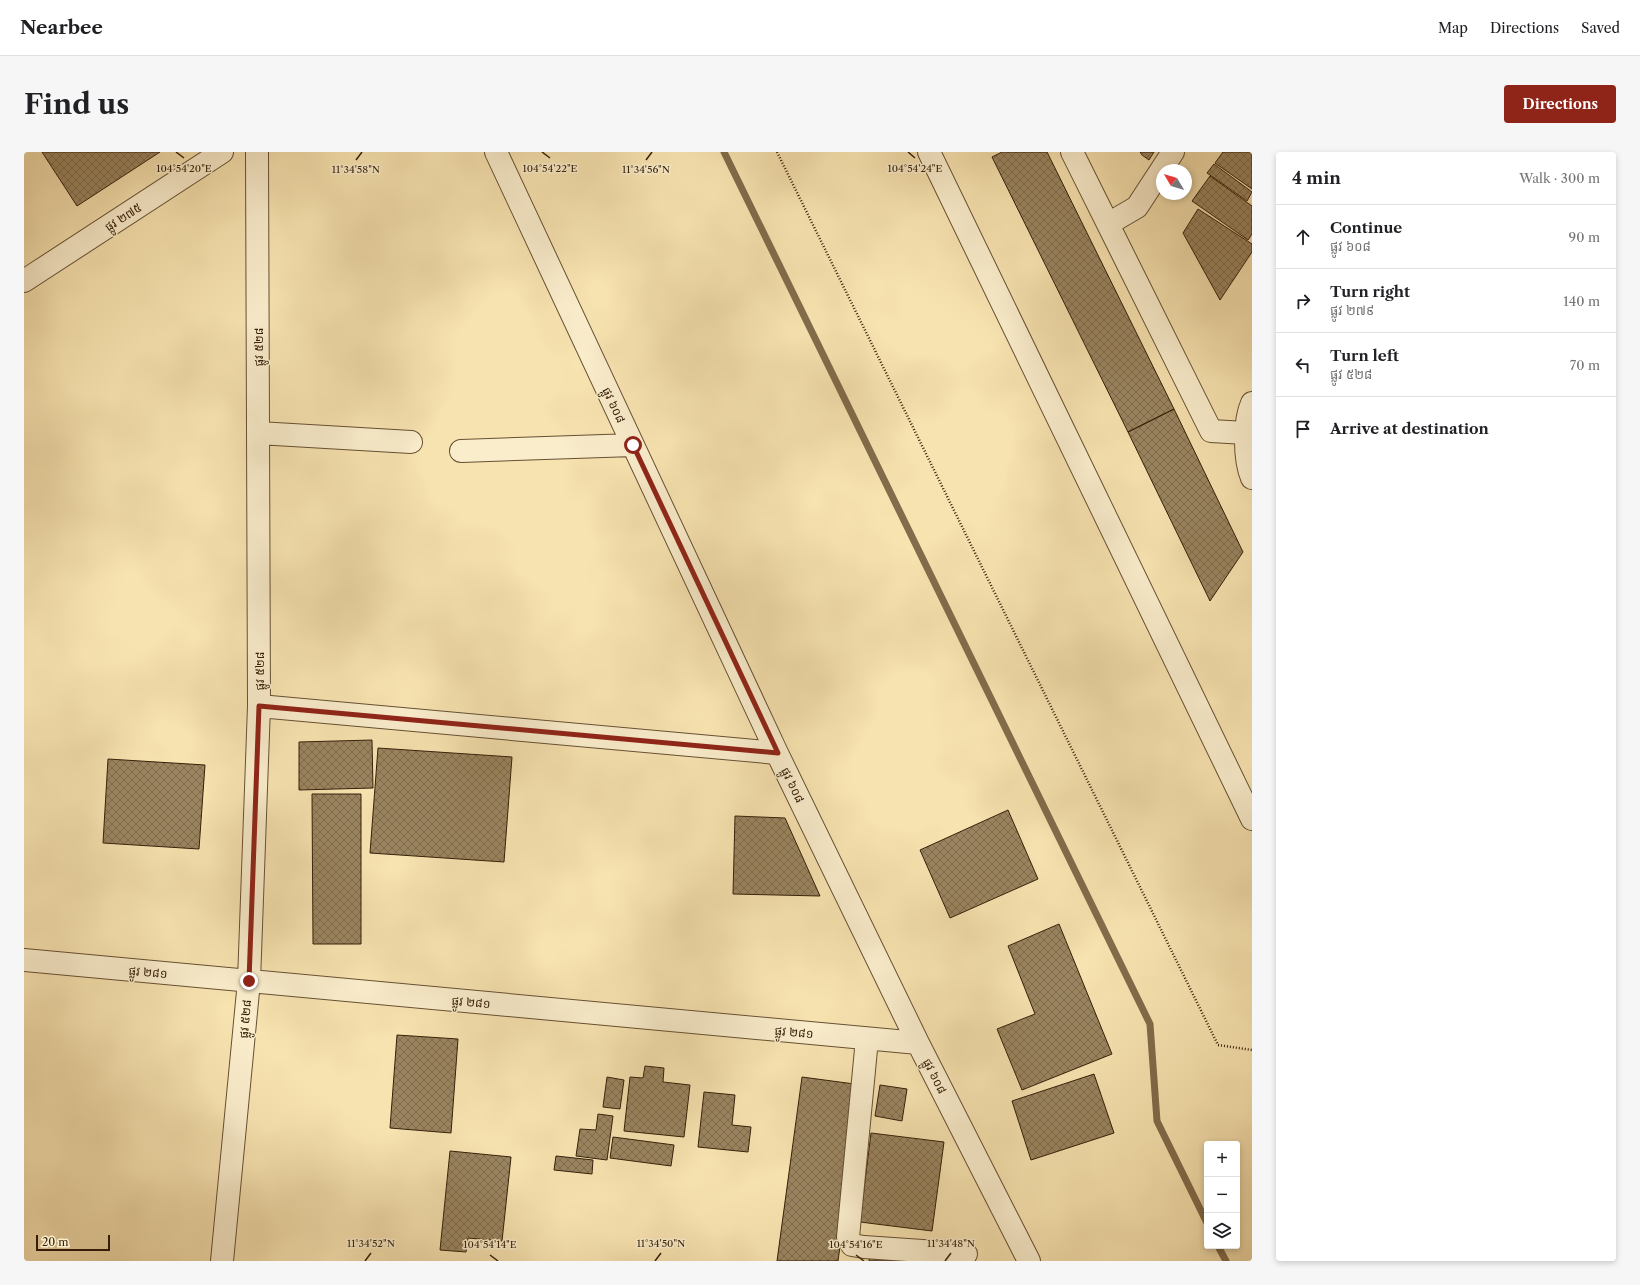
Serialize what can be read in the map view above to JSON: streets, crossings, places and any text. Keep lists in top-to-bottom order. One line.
{"streets":{"street":["ផ្លូវ ២៧៥","ផ្លូវ ៥២៨","ផ្លូវ ៦០៨","ផ្លូវ ២៨១"]},"crossings":[["ផ្លូវ ៥២៨","ផ្លូវ ២៨១"],["ផ្លូវ ៦០៨","ផ្លូវ ២៨១"]],"scale_bar":"20 m","north":"top left","page":{"header":"Nearbee","nav":["Map","Directions","Saved"],"buttons":"Directions","title":"Find us","heading":["4 min","Walk · 300 m"],"list":[["Continue","ផ្លូវ ៦០៨","90 m"],["Turn right","ផ្លូវ ២៧៩","140 m"],["Turn left","ផ្លូវ ៥២៨","70 m"],"Arrive at destination"],"map_buttons":["+","−"],"scale":"20 m"},"coordinates":["104°54'20\"E","104°54'22\"E","104°54'24\"E","11°34'58\"N","11°34'56\"N","11°34'52\"N","11°34'50\"N","11°34'48\"N","104°54'14\"E","104°54'16\"E"]}
